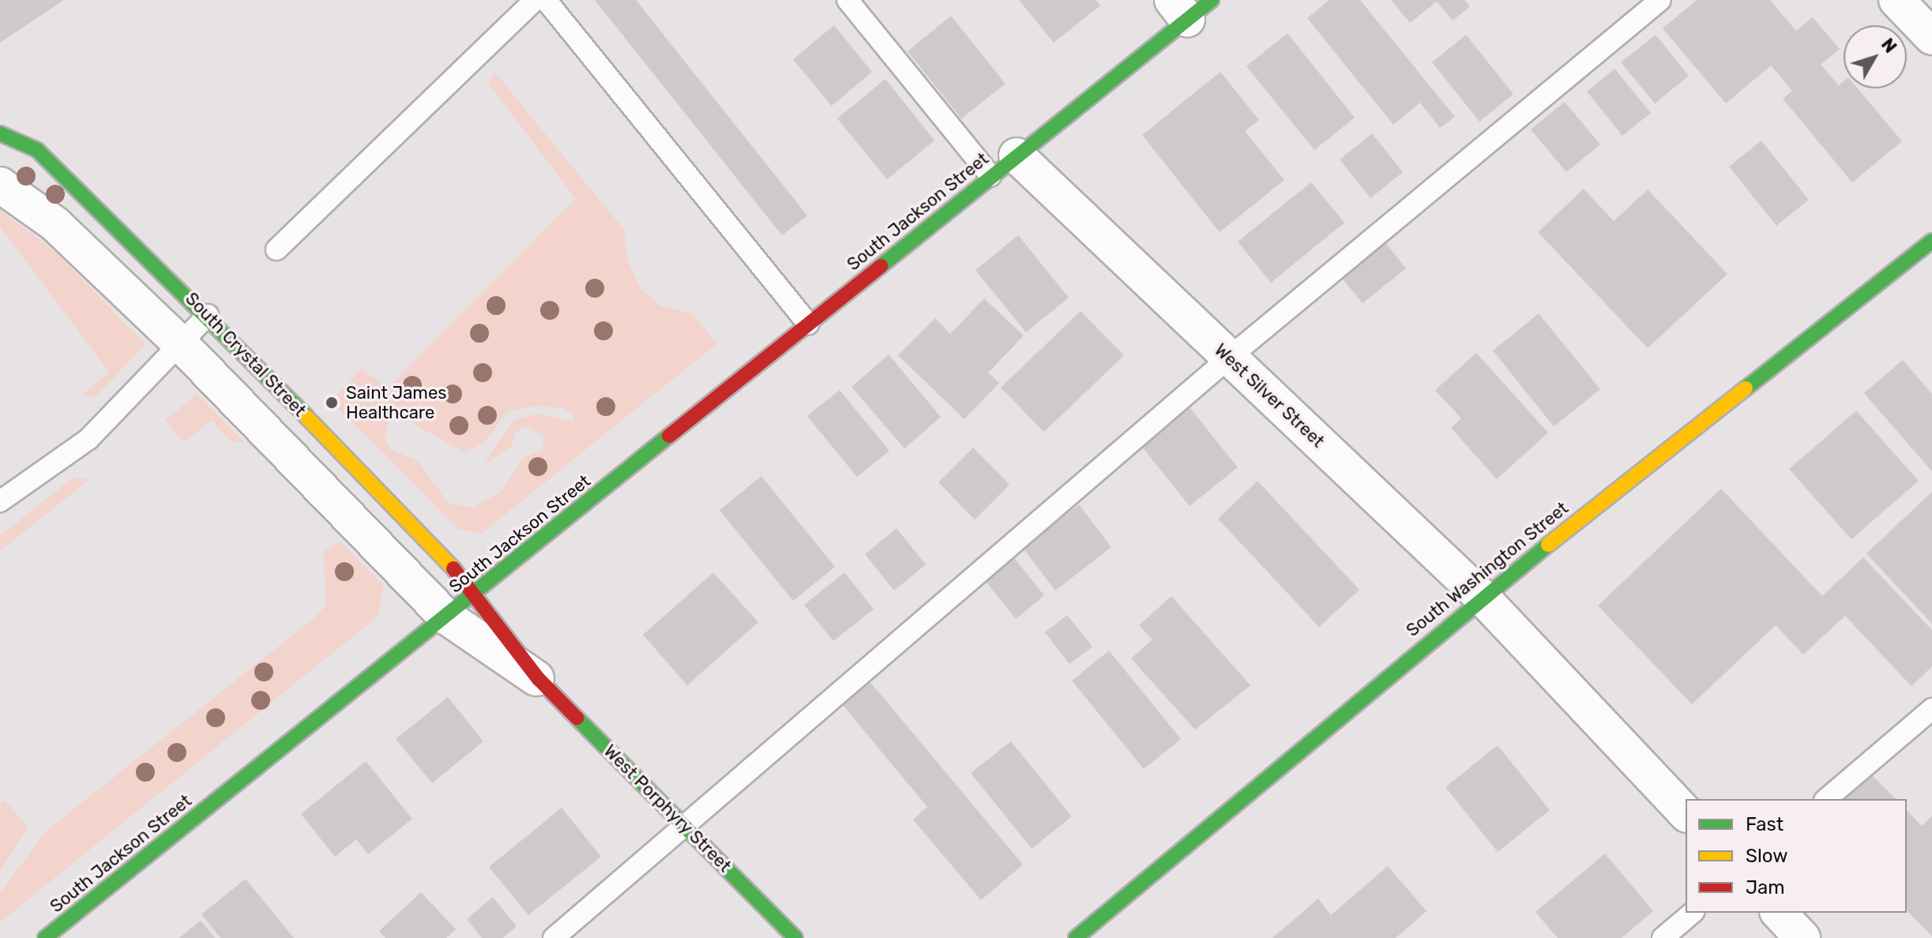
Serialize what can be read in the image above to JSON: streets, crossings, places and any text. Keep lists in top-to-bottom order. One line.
{"streets":{"street":["South Jackson Street","South Crystal Street","West Silver Street","South Washington Street","West Porphyry Street"]},"crossings":[["South Jackson Street","South Crystal Street"],["South Jackson Street","West Silver Street"],["South Jackson Street","West Porphyry Street"],["South Crystal Street","West Porphyry Street"],["West Silver Street","South Washington Street"]],"places":["Saint James Healthcare"],"legend":["Fast","Slow","Jam"],"north":"top right"}
